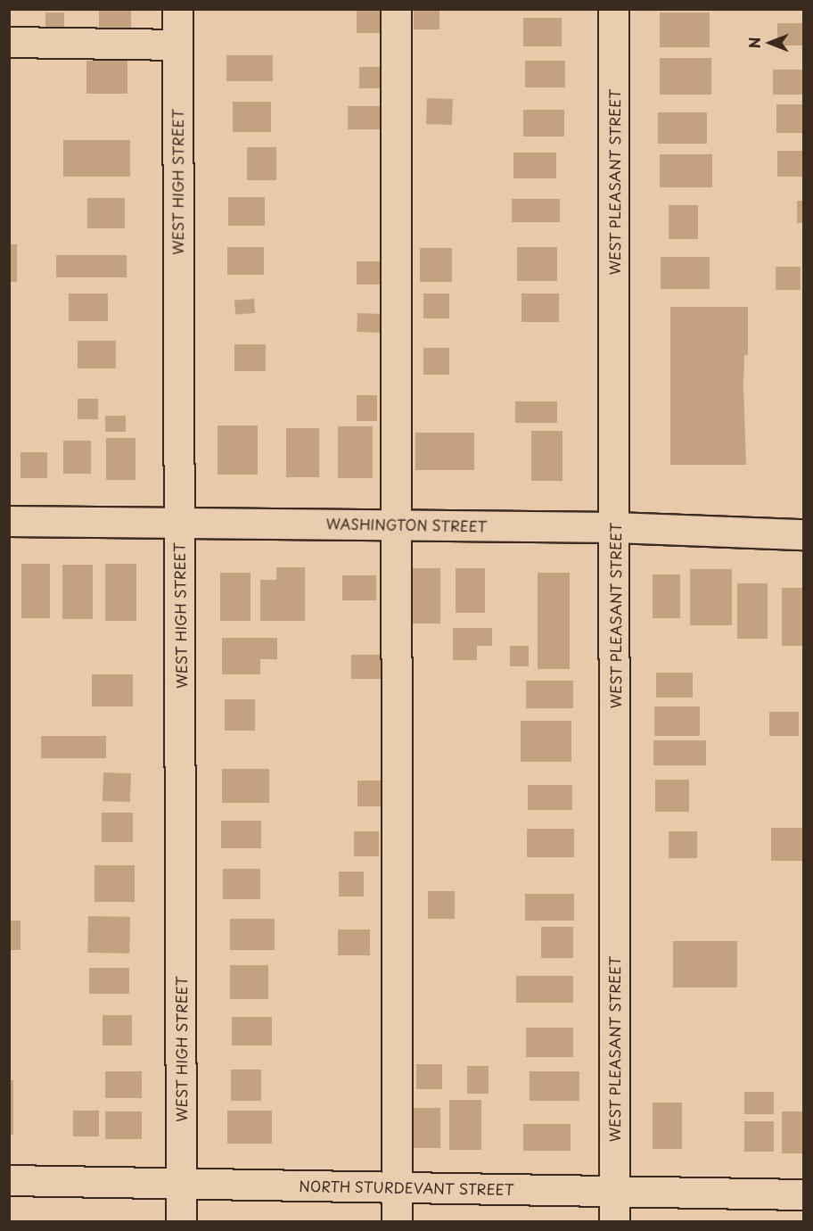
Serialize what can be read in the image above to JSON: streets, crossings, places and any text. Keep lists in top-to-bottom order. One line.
{"streets":{"street":["WEST HIGH STREET","WEST PLEASANT STREET","WASHINGTON STREET","NORTH STURDEVANT STREET"]},"crossings":[["WEST HIGH STREET","WASHINGTON STREET"],["WEST HIGH STREET","NORTH STURDEVANT STREET"],["WEST PLEASANT STREET","WASHINGTON STREET"],["WEST PLEASANT STREET","NORTH STURDEVANT STREET"]],"north":"left"}
